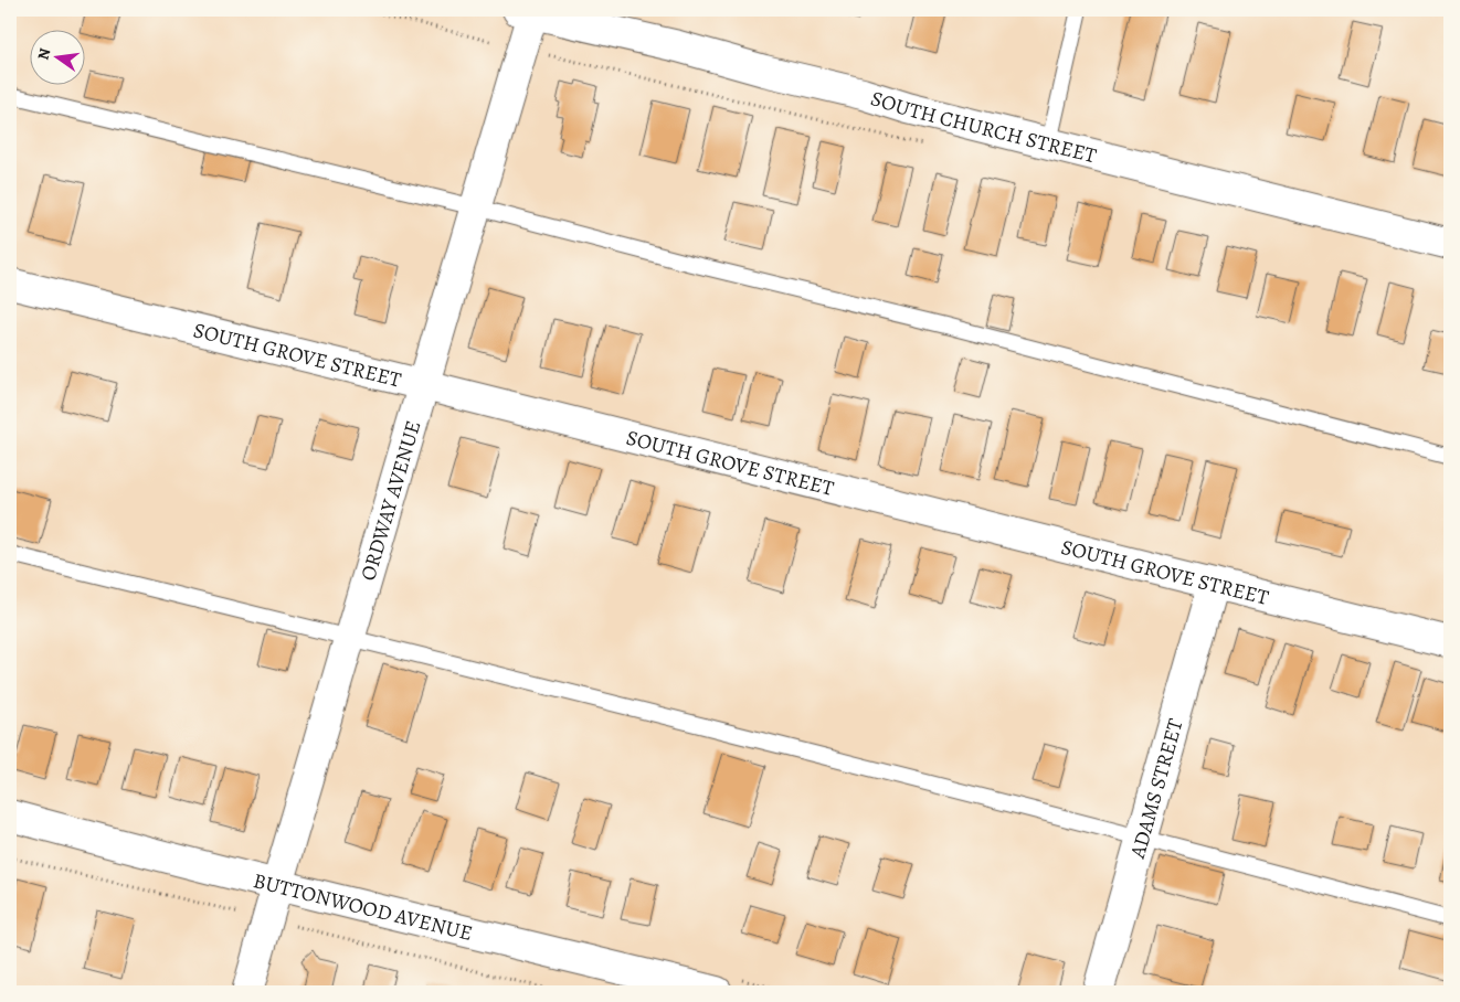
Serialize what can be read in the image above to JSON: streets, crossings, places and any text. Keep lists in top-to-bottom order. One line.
{"streets":{"street":["SOUTH CHURCH STREET","SOUTH GROVE STREET","ORDWAY AVENUE","ADAMS STREET","BUTTONWOOD AVENUE"]},"crossings":[["SOUTH CHURCH STREET","ORDWAY AVENUE"],["SOUTH GROVE STREET","ORDWAY AVENUE"],["SOUTH GROVE STREET","ADAMS STREET"],["ORDWAY AVENUE","BUTTONWOOD AVENUE"]],"north":"left"}
